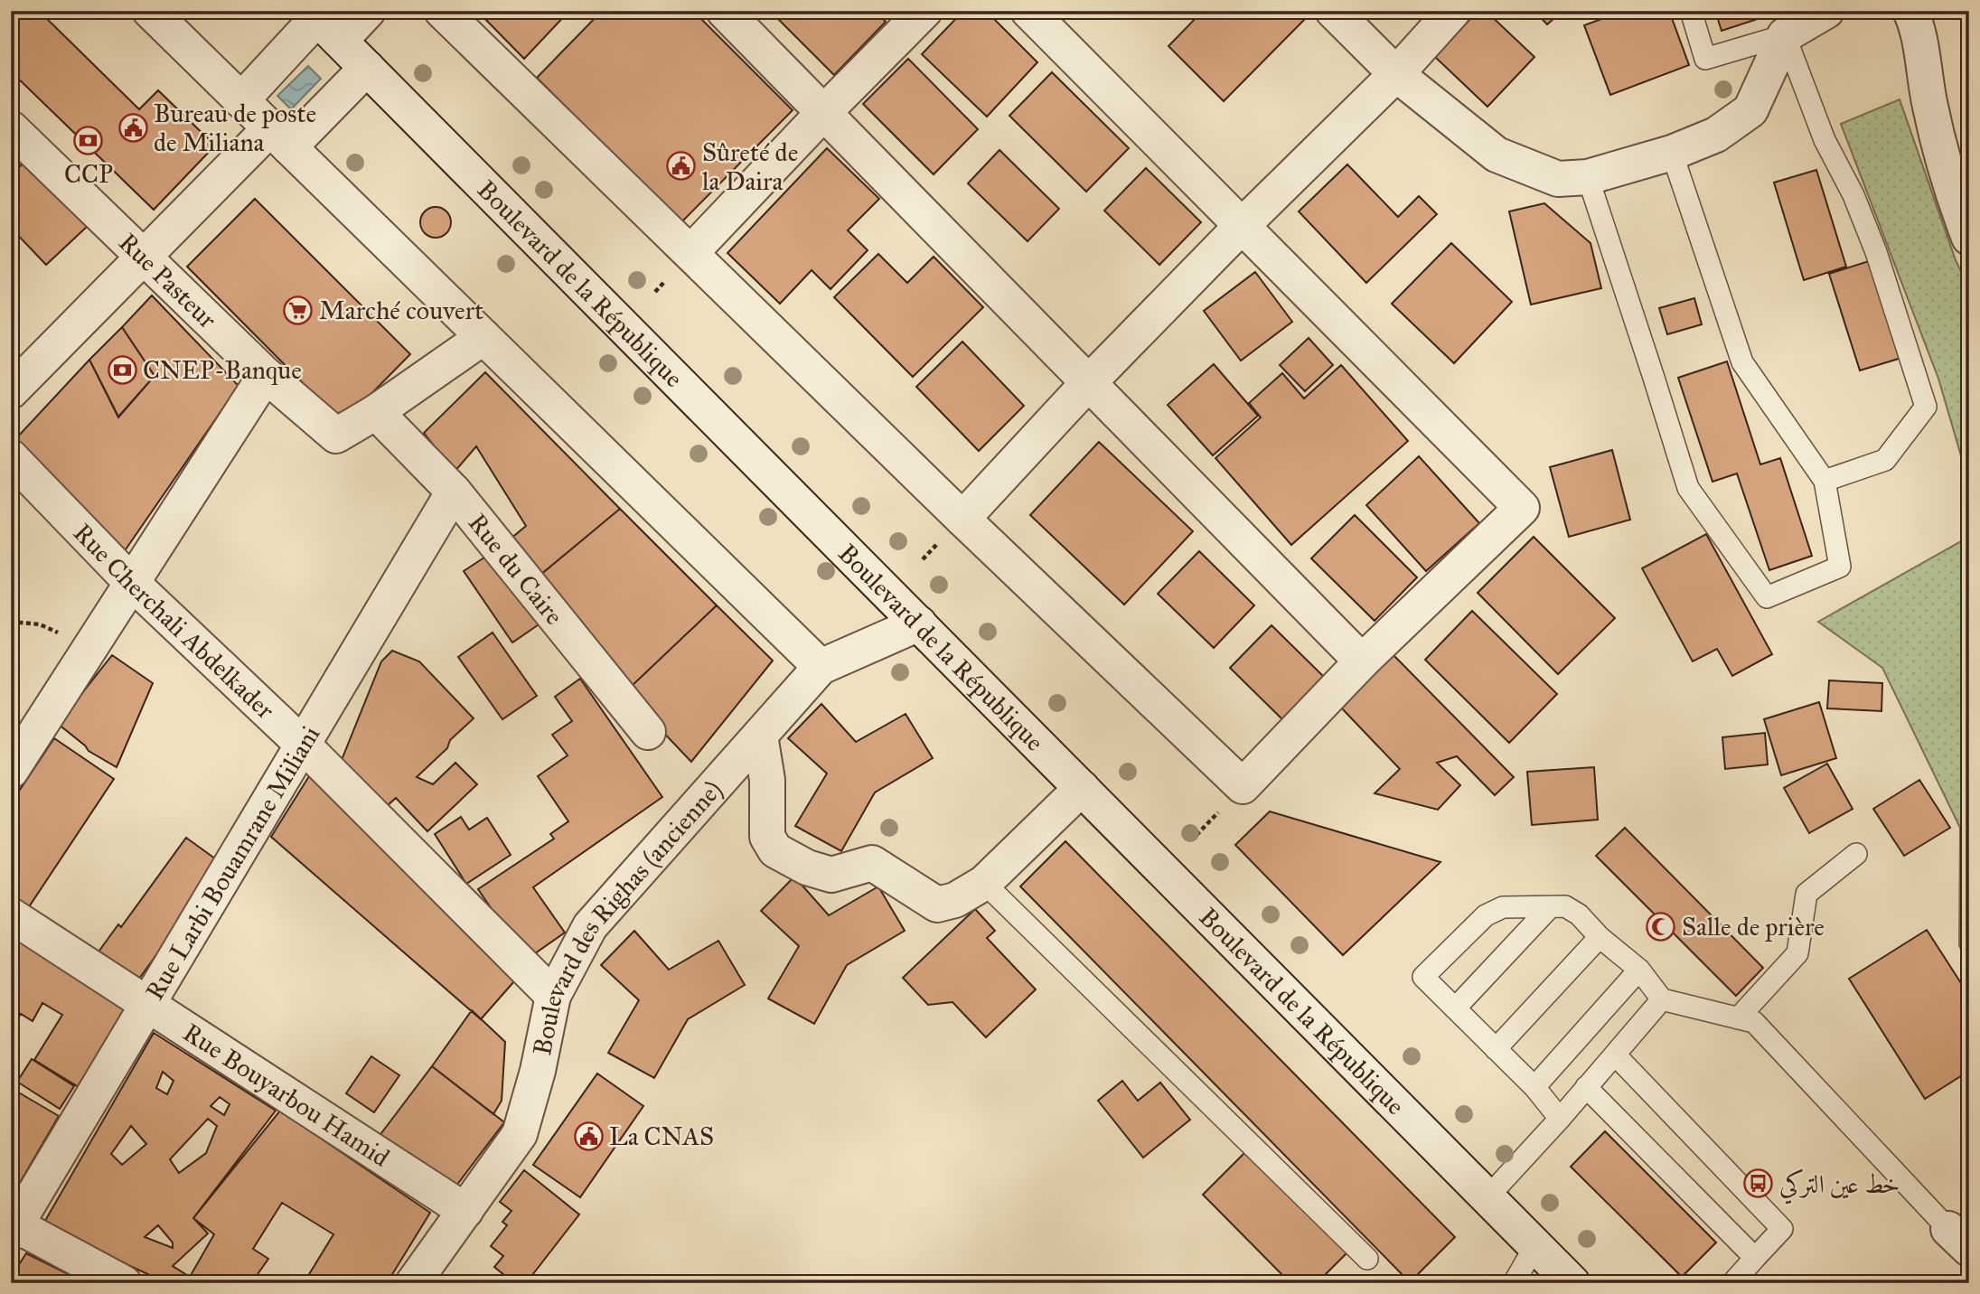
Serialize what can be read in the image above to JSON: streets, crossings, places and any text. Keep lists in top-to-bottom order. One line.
{"streets":{"street":["Rue Pasteur","Boulevard de la République","Rue du Caire","Rue Cherchali Abdelkader","Rue Larbi Bouamrane Miliani","Boulevard des Righas (ancienne)","Rue Bouyarbou Hamid"]},"crossings":[["Rue Pasteur","Rue du Caire"],["Boulevard de la République","Boulevard des Righas (ancienne)"],["Rue du Caire","Rue Larbi Bouamrane Miliani"],["Rue Cherchali Abdelkader","Rue Larbi Bouamrane Miliani"],["Rue Cherchali Abdelkader","Boulevard des Righas (ancienne)"],["Rue Larbi Bouamrane Miliani","Rue Bouyarbou Hamid"],["Boulevard des Righas (ancienne)","Rue Bouyarbou Hamid"]],"places":{"public building":["Bureau de poste de Miliana","Sûreté de la Daira","La CNAS"],"bank":["CCP","CNEP-Banque"],"supermarket":["Marché couvert"],"mosque":["Salle de prière"],"bus stop":["خط عين التركي"]}}
